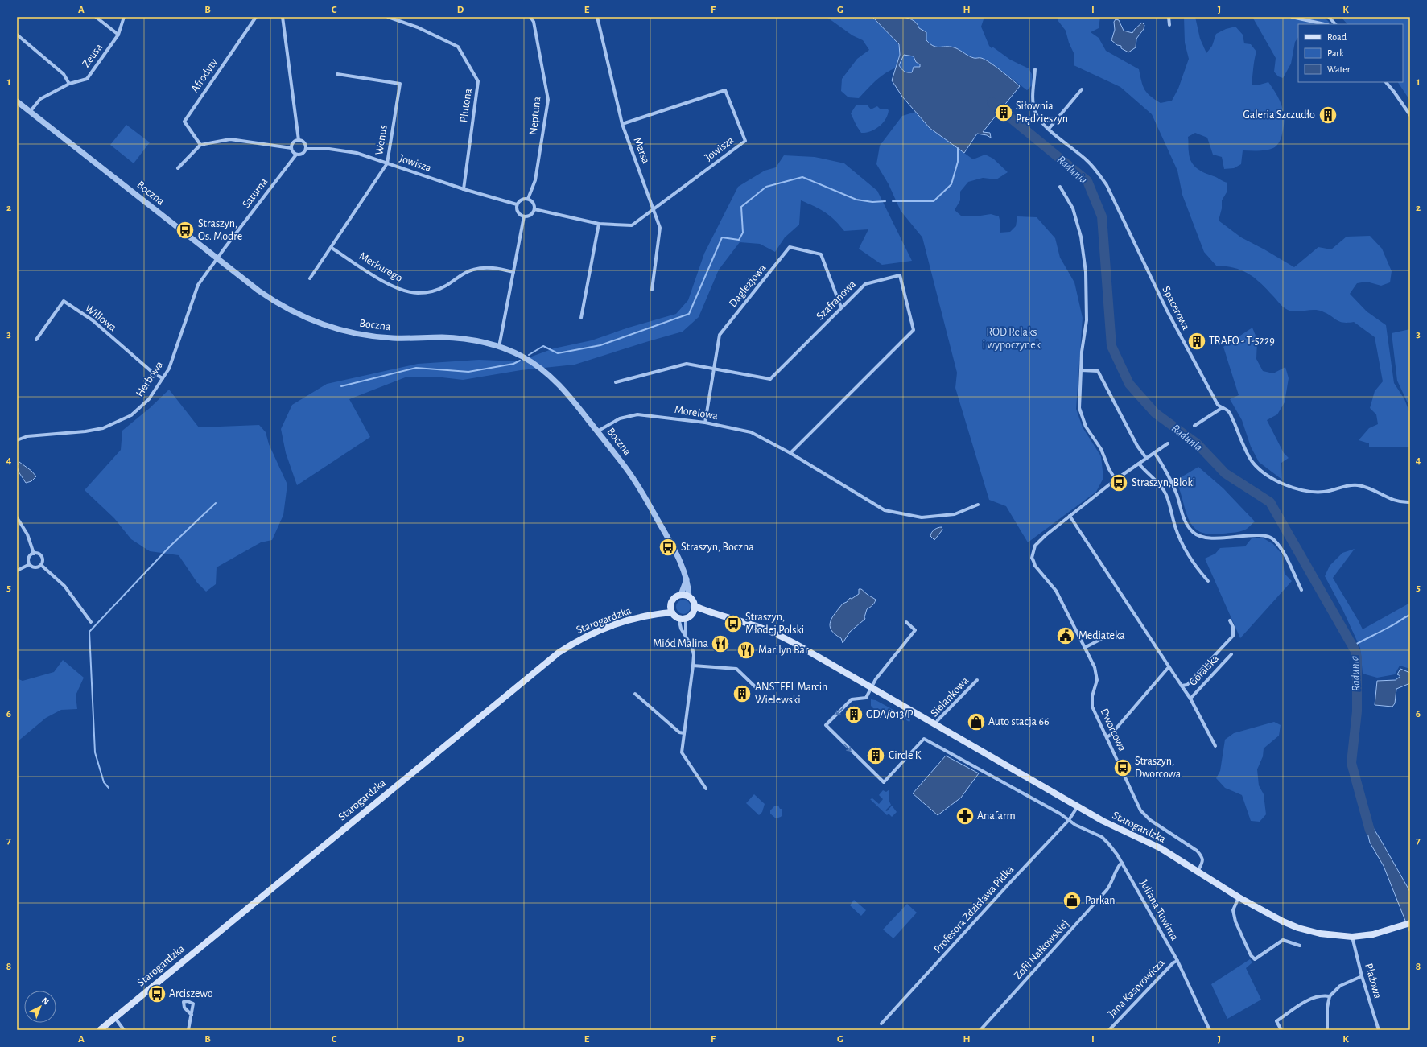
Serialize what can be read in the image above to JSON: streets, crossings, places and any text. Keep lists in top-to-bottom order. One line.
{"streets":{"main road":["Starogardzka"],"street":["Zeusa","Afrodyty","Plutona","Neptuna","Wenus","Jowisza","Marsa","Boczna","Saturna","Merkurego","Daglezjowa","Szafranowa","Spacerowa","Willowa","Herbowa","Morelowa","Góralska","Sielankowa","Dworcowa","Profesora Zdzisława Pidka","Juliana Tuwima","Zofii Nałkowskiej","Plażowa","Jana Kasprowicza"]},"crossings":[["Zeusa","Boczna"],["Plutona","Jowisza"],["Neptuna","Jowisza"],["Wenus","Jowisza"],["Wenus","Merkurego"],["Jowisza","Marsa"],["Jowisza","Saturna"],["Boczna","Saturna"],["Boczna","Herbowa"],["Boczna","Morelowa"],["Boczna","Starogardzka"],["Saturna","Herbowa"],["Daglezjowa","Szafranowa"],["Daglezjowa","Morelowa"],["Szafranowa","Morelowa"],["Willowa","Herbowa"],["Starogardzka","Sielankowa"],["Starogardzka","Dworcowa"],["Starogardzka","Profesora Zdzisława Pidka"],["Starogardzka","Juliana Tuwima"],["Starogardzka","Plażowa"],["Profesora Zdzisława Pidka","Juliana Tuwima"],["Juliana Tuwima","Zofii Nałkowskiej"],["Juliana Tuwima","Jana Kasprowicza"]],"water":["Radunia"],"parks":["ROD Relaks i wypoczynek"],"places":{"building":["Siłownia Prędzieszyn","Galeria Szczudło","TRAFO - T-5229","ANSTEEL Marcin Wielewski","GDA/013/P","Circle K"],"bus stop":["Straszyn, Os. Modre","Straszyn, Bloki","Straszyn, Boczna","Straszyn, Młodej Polski","Straszyn, Dworcowa","Arciszewo"],"public building":["Mediateka"],"restaurant":["Miód Malina","Marilyn Bar"],"shop":["Auto stacja 66","Parkan"],"pharmacy":["Anafarm"]},"legend":["Road","Park","Water"],"north":"top right","grid":{"columns":["A","B","C","D","E","F","G","H","I","J","K"],"rows":["1","2","3","4","5","6","7","8"]}}
